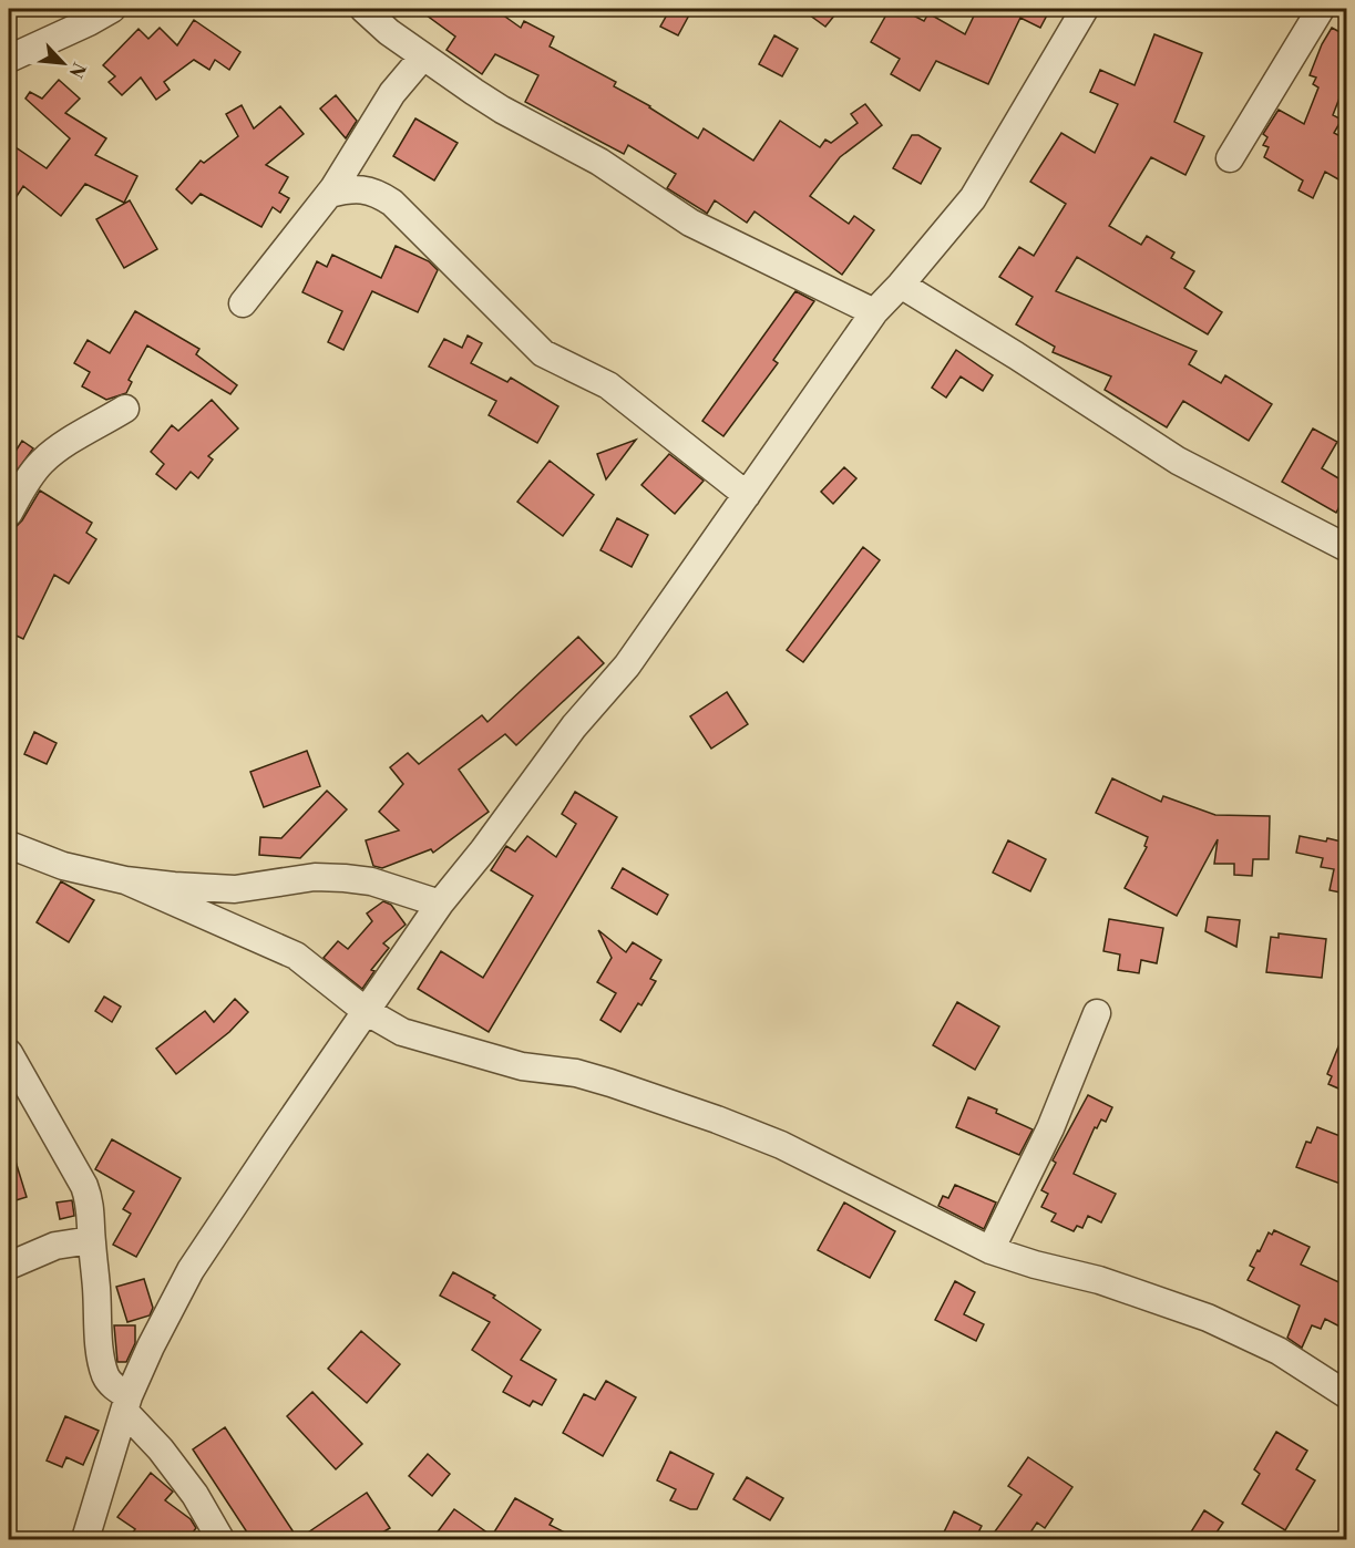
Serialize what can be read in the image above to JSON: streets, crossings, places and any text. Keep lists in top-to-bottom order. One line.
{"north":"bottom right"}
